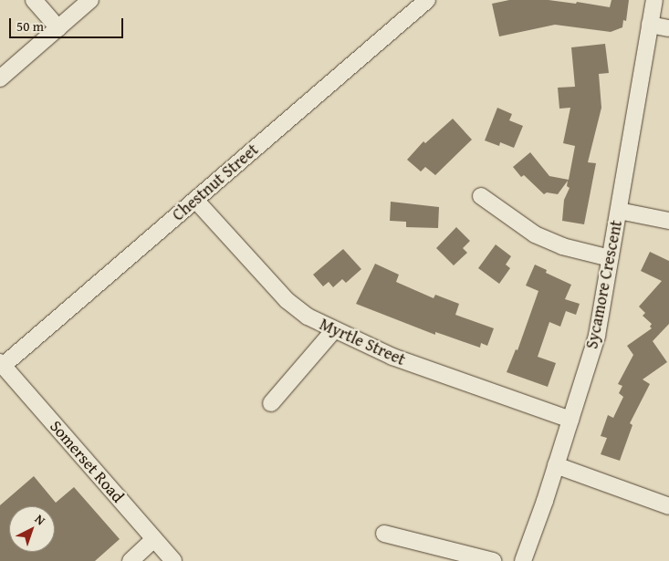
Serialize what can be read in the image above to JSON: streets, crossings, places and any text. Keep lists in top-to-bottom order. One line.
{"streets":{"street":["Chestnut Street","Sycamore Crescent","Myrtle Street","Somerset Road"]},"crossings":[["Chestnut Street","Myrtle Street"],["Chestnut Street","Somerset Road"],["Sycamore Crescent","Myrtle Street"]],"scale_bar":"50 m","north":"top right"}
